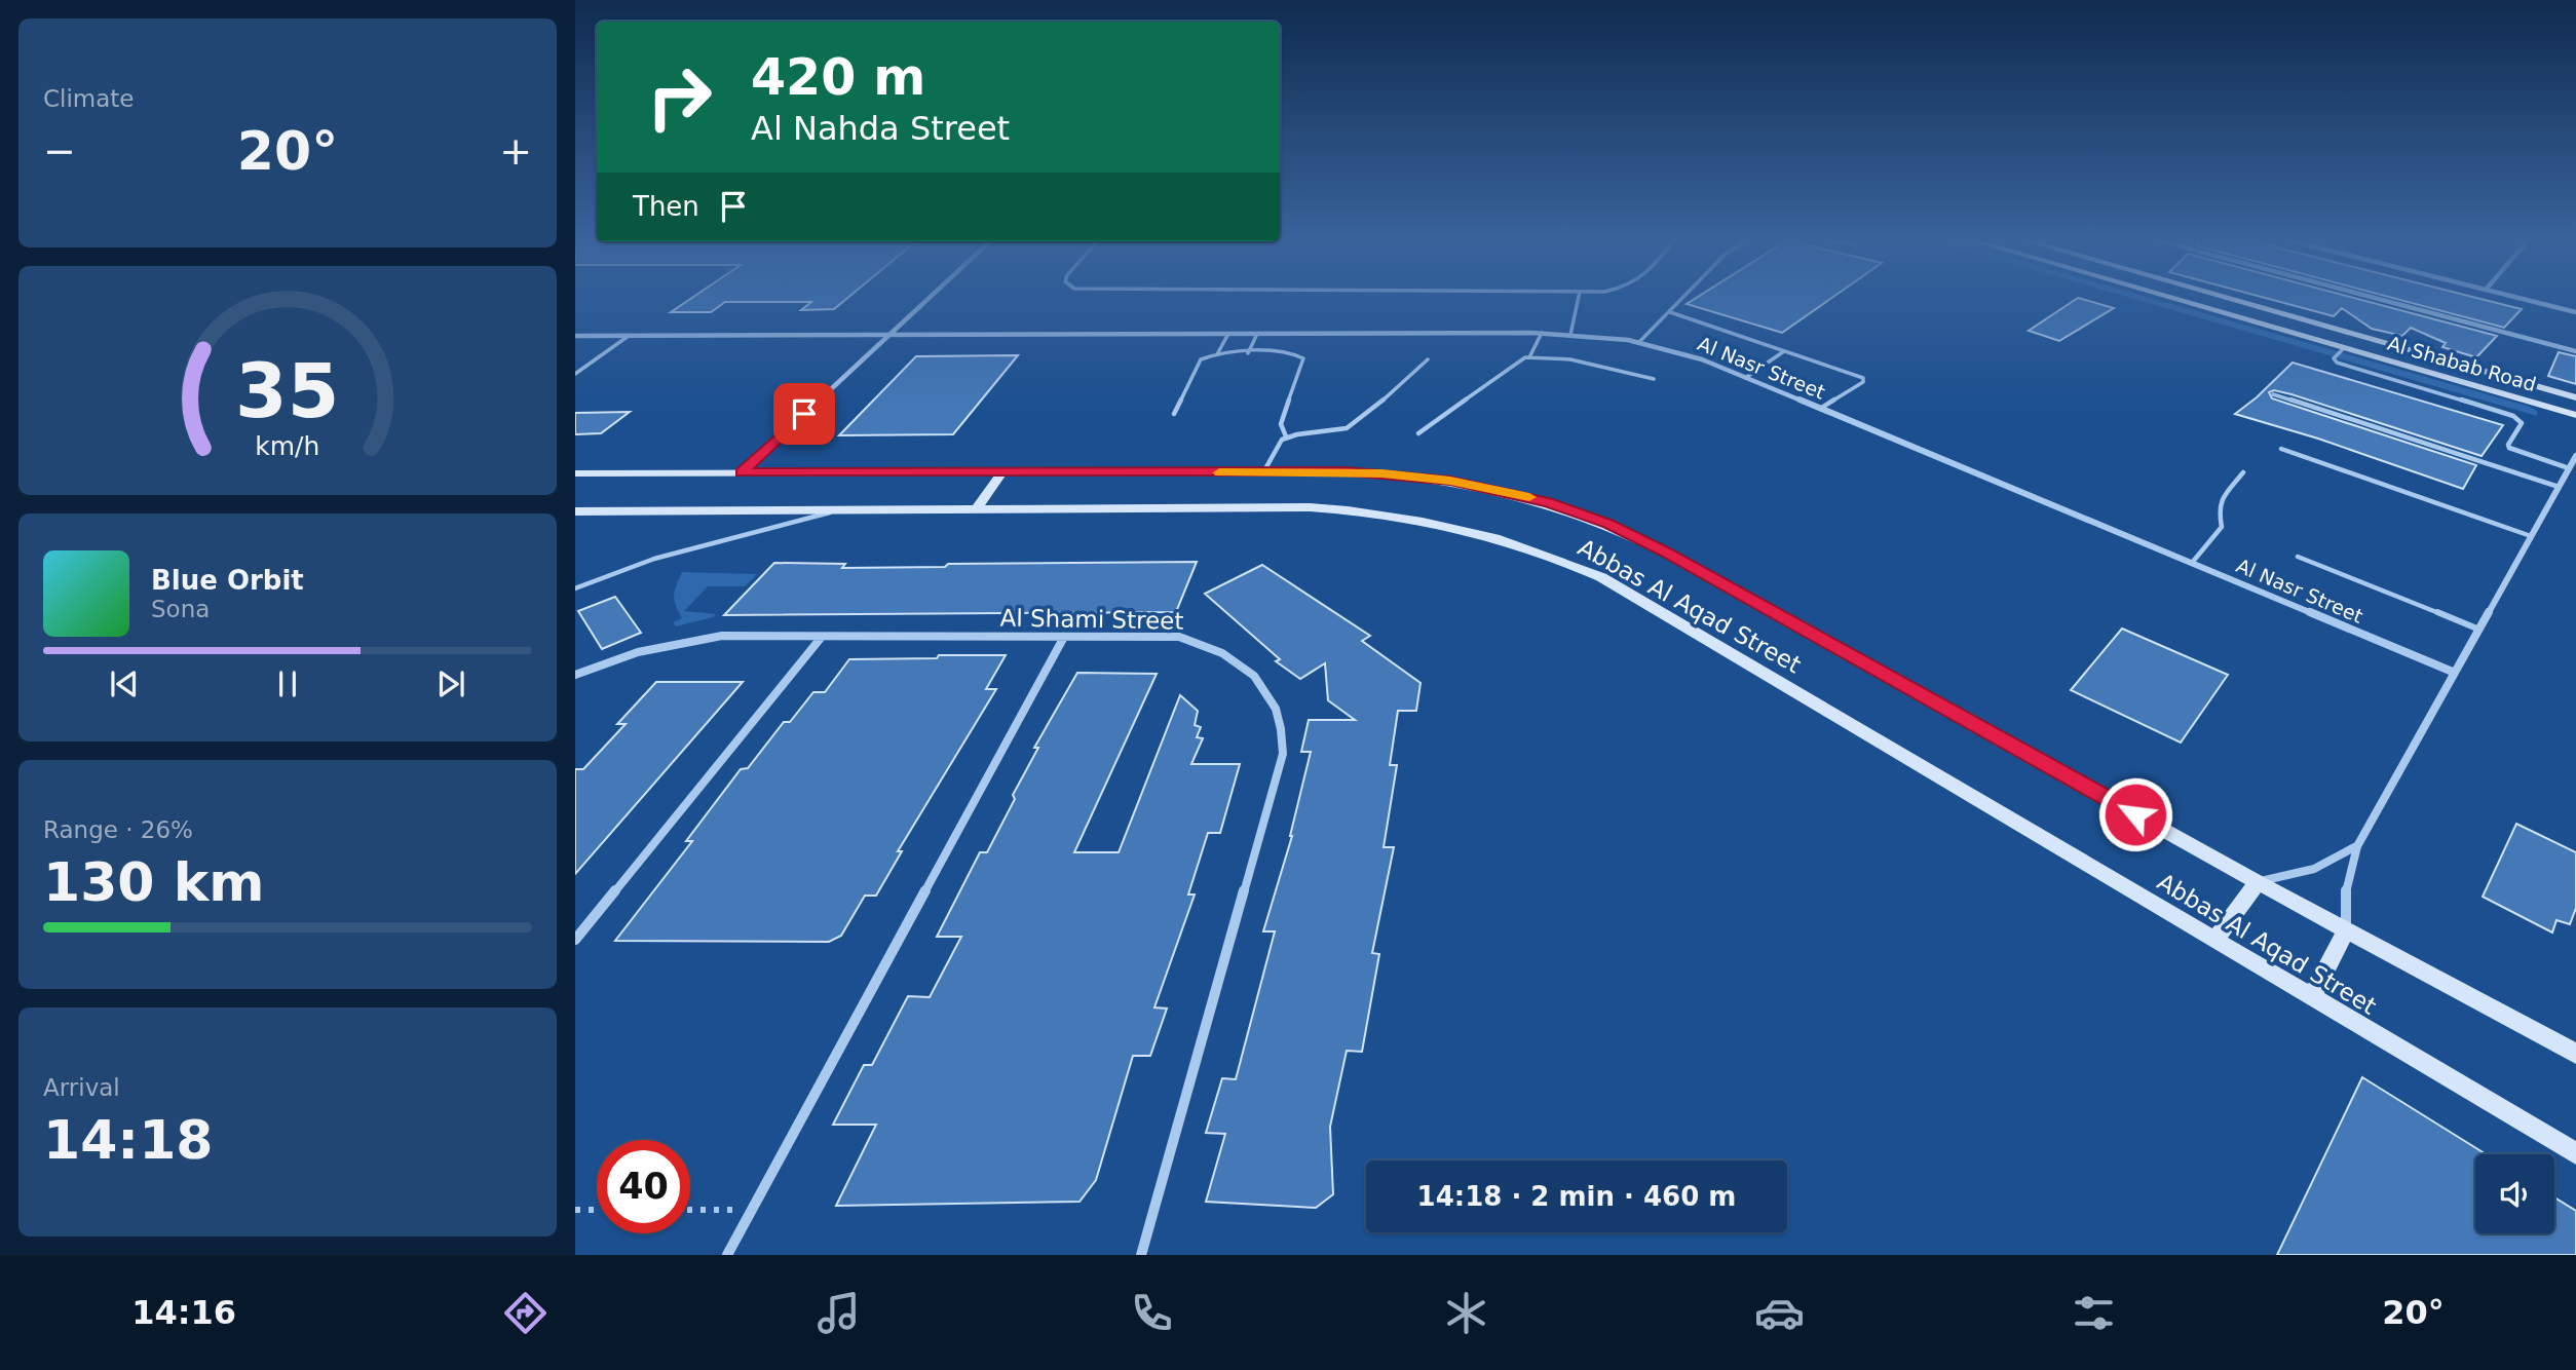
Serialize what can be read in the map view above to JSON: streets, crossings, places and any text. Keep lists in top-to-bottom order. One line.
{"streets":{"street":["Al Shabab Road","Al Nasr Street","Abbas Al Aqad Street","Al Shami Street"]},"page":{"tile":["Climate",["Range · 26%","130 km"],["Arrival","14:18"]],"turn":["420 m","Al Nahda Street"],"heat":["−","20°","+"],"then":"Then","song":["Blue Orbit","Sona"],"limit":"40","trip":"14:18 · 2 min · 460 m","tabs":["14:16","20°"],"gauge":["35","km/h"]}}
